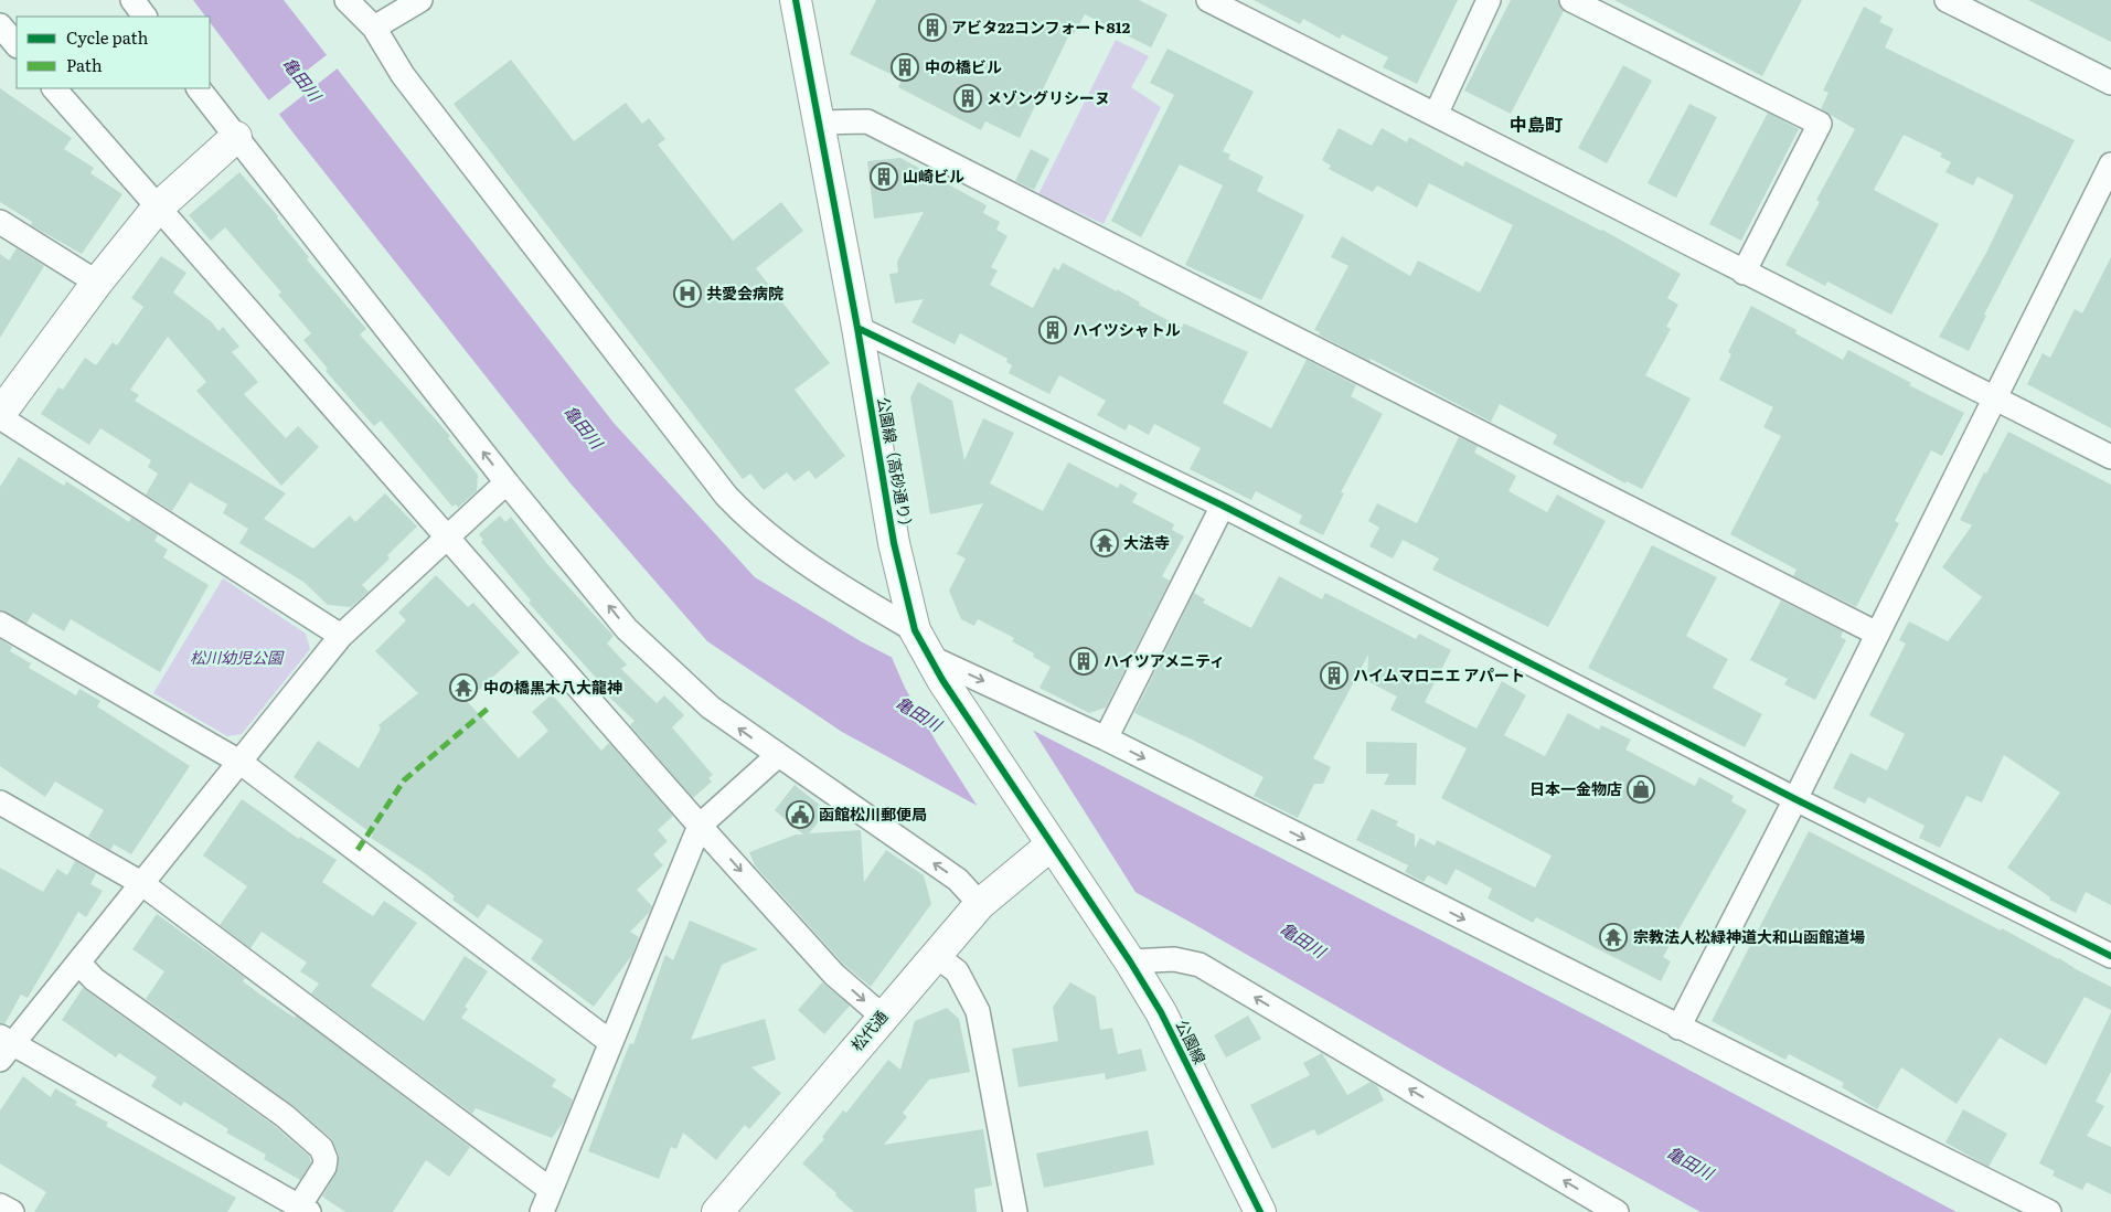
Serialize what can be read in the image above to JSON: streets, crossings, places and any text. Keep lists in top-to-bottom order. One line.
{"streets":{"street":["公園線（高砂通り）","松代通","公園線"]},"crossings":[["公園線（高砂通り）","松代通"],["公園線（高砂通り）","公園線"]],"districts":["中島町"],"water":["亀田川"],"parks":["松川幼児公園"],"places":{"building":["アビタ22コンフォート812","中の橋ビル","メゾングリシーヌ","山崎ビル","ハイツシャトル","ハイツアメニティ","ハイムマロニエ アパート"],"hospital":["共愛会病院"],"temple":["大法寺","中の橋黒木八大龍神","宗教法人松緑神道大和山函館道場"],"shop":["日本一金物店"],"public building":["函館松川郵便局"]},"legend":["Cycle path","Path"]}
